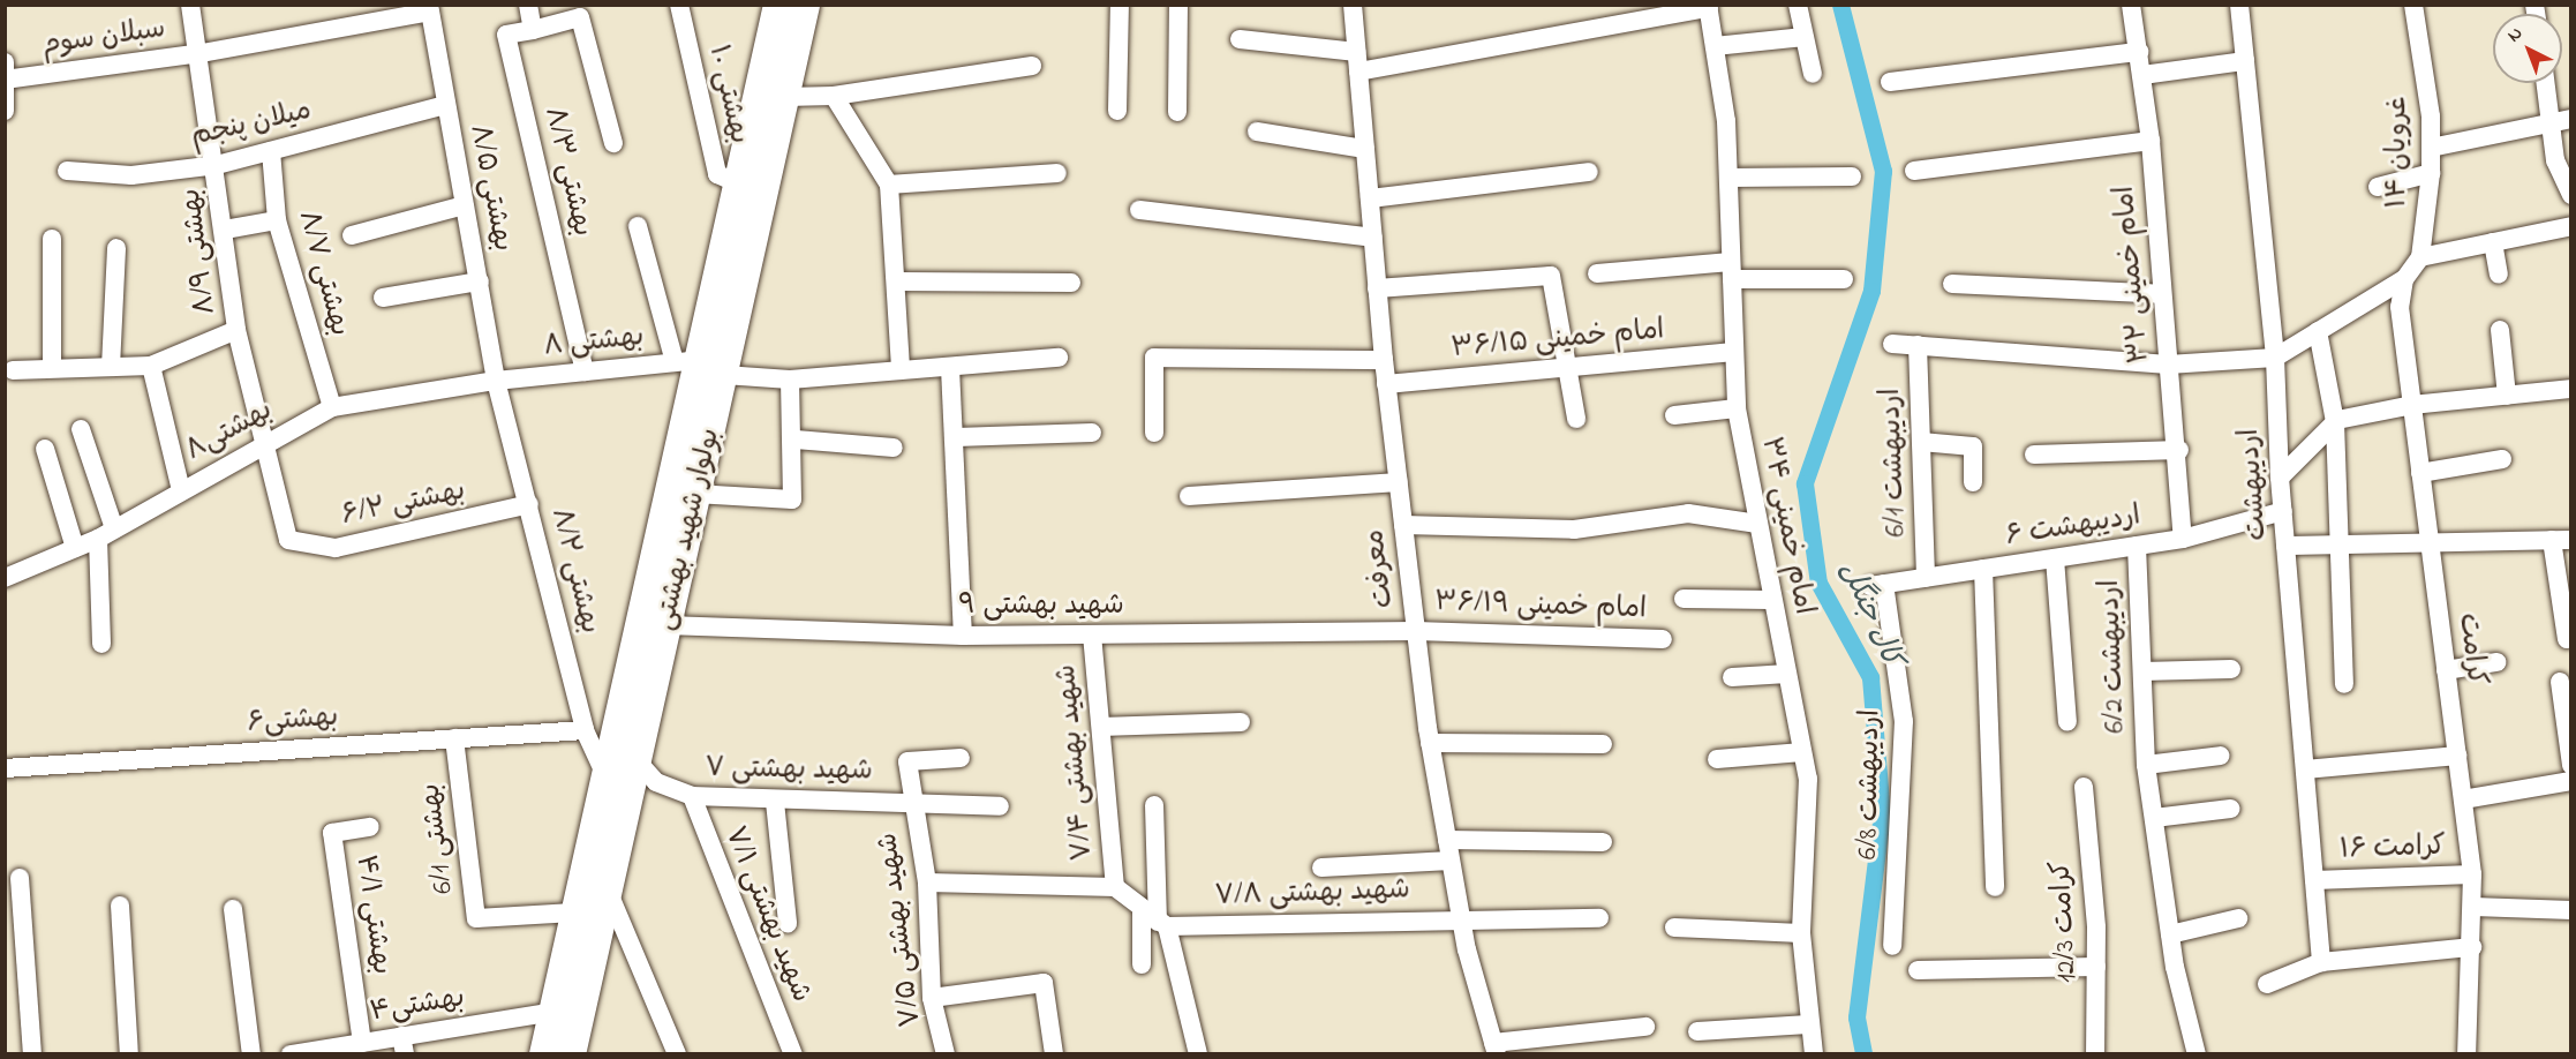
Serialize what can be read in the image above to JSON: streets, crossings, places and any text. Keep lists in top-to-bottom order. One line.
{"streets":{"main road":["بولوار شهید بهشتی"],"street":["سبلان سوم","بهشتی ۱۰","میلان پنجم","غرویان ۱۴","بهشتی ۸/۳","بهشتی ۸/۵","بهشتی ۸/۹","بهشتی ۸/۷","امام خمینی ۳۲","امام خمینی ۳۶/۱۵","۸ بهشتی","بهشتی۸","اردیبهشت 6/1","اردیبهشت","بهشتی ۶/۲","امام خمینی ۳۴","اردیبهشت ۶","معرفت","بهشتی ۸/۲","شهید بهشتی ۹","امام خمینی ۳۶/۱۹","کرامت","اردیبهشت 6/2","بهشتی۶","شهید بهشتی ۷/۴","شهید بهشتی ۷","اردیبهشت 6/8","بهشتی 6/1","کرامت ۱۶","شهید بهشتی ۷/۸","بهشتی ۴/۱","شهید بهشتی ۷/۱","کرامت 12/3","شهید بهشتی ۷/۵","بهشتی۴"]},"crossings":[["سبلان سوم","بهشتی ۸/۹"],["بهشتی ۱۰","بولوار شهید بهشتی"],["میلان پنجم","بهشتی ۸/۵"],["میلان پنجم","بهشتی ۸/۹"],["میلان پنجم","بهشتی ۸/۷"],["بهشتی ۸/۳","۸ بهشتی"],["بهشتی ۸/۵","۸ بهشتی"],["بهشتی ۸/۵","بهشتی۸"],["بهشتی ۸/۵","بهشتی ۸/۲"],["بهشتی ۸/۹","بهشتی۸"],["بهشتی ۸/۹","بهشتی ۶/۲"],["بهشتی ۸/۷","بهشتی۸"],["امام خمینی ۳۲","اردیبهشت ۶"],["امام خمینی ۳۶/۱۵","امام خمینی ۳۴"],["امام خمینی ۳۶/۱۵","معرفت"],["۸ بهشتی","بهشتی۸"],["۸ بهشتی","بولوار شهید بهشتی"],["۸ بهشتی","بهشتی ۸/۲"],["بهشتی۸","بهشتی ۸/۲"],["اردیبهشت 6/1","اردیبهشت ۶"],["اردیبهشت","اردیبهشت ۶"],["اردیبهشت","کرامت ۱۶"],["بهشتی ۶/۲","بهشتی ۸/۲"],["اردیبهشت ۶","اردیبهشت 6/2"],["اردیبهشت ۶","اردیبهشت 6/8"],["بولوار شهید بهشتی","بهشتی ۸/۲"],["بولوار شهید بهشتی","شهید بهشتی ۹"],["بولوار شهید بهشتی","شهید بهشتی ۷"],["بولوار شهید بهشتی","بهشتی 6/1"],["بولوار شهید بهشتی","بهشتی۴"],["معرفت","شهید بهشتی ۹"],["معرفت","امام خمینی ۳۶/۱۹"],["معرفت","شهید بهشتی ۷/۸"],["بهشتی ۸/۲","بهشتی۶"],["شهید بهشتی ۹","امام خمینی ۳۶/۱۹"],["شهید بهشتی ۹","شهید بهشتی ۷/۴"],["کرامت","کرامت ۱۶"],["بهشتی۶","بهشتی 6/1"],["شهید بهشتی ۷","شهید بهشتی ۷/۱"],["شهید بهشتی ۷","شهید بهشتی ۷/۵"],["بهشتی ۴/۱","بهشتی۴"]],"water":["کال جنگل"],"north":"top left"}
